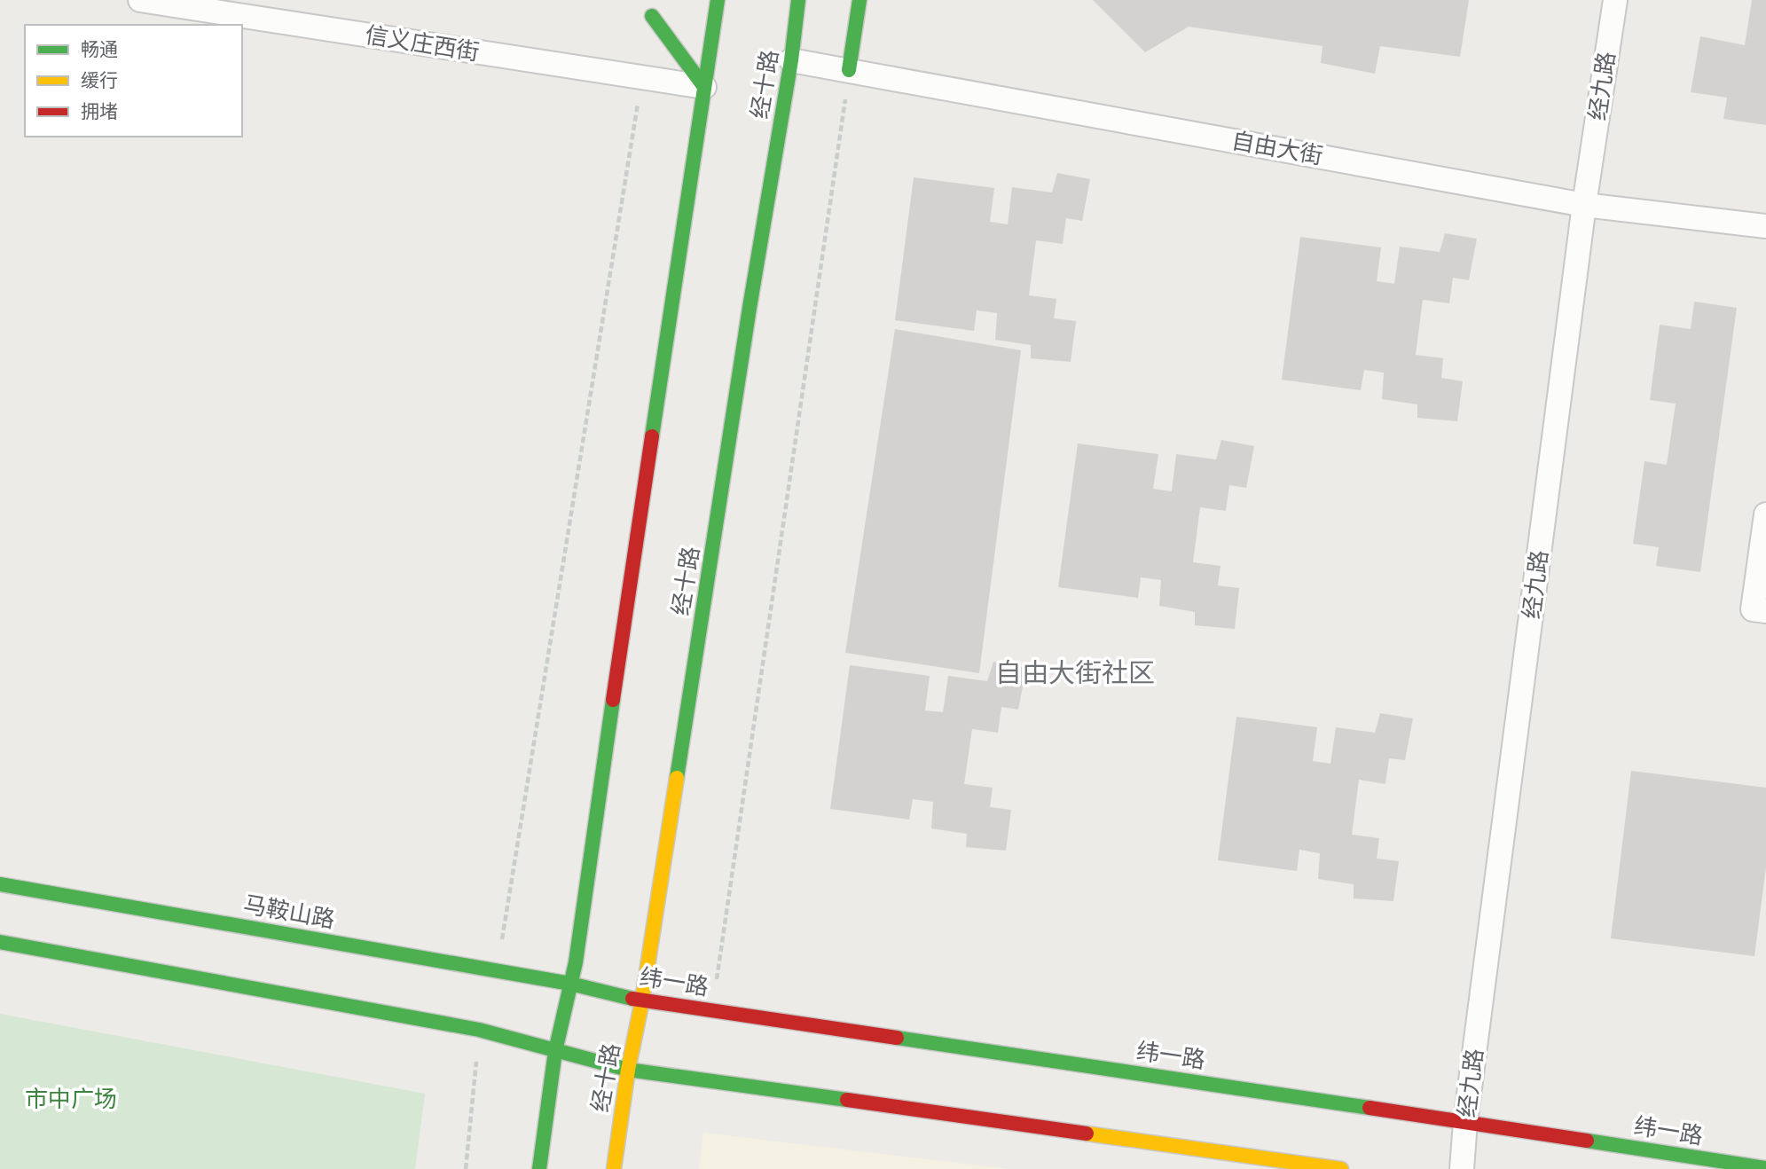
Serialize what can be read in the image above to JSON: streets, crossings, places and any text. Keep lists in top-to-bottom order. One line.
{"streets":{"main road":["经十路","马鞍山路","纬一路"],"street":["信义庄西街","经九路","自由大街"]},"crossings":[["经十路","自由大街"],["经十路","纬一路"],["经九路","自由大街"],["经九路","纬一路"],["马鞍山路","纬一路"]],"districts":["自由大街社区"],"parks":["市中广场"],"legend":["畅通","缓行","拥堵"]}
